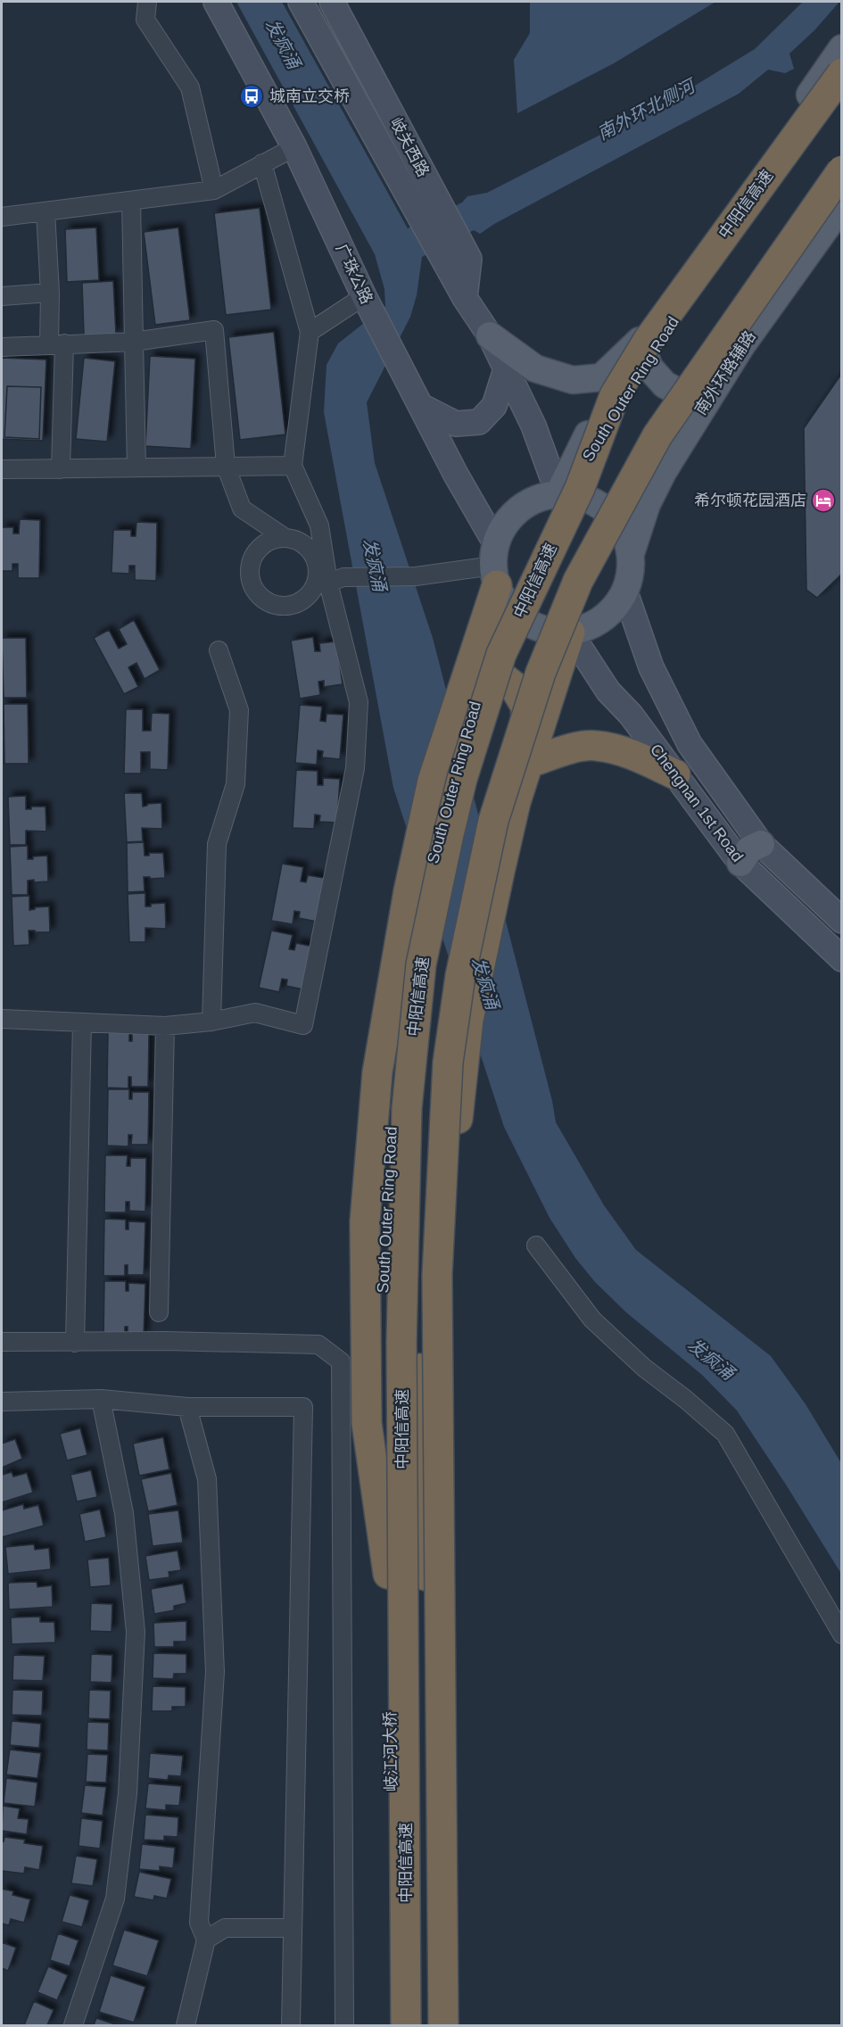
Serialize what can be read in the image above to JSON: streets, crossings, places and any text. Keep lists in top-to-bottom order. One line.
{"streets":{"highway":["中阳信高速","South Outer Ring Road","岐江河大桥"],"main road":["岐关西路","广珠公路","南外环路辅路","Chengnan 1st Road"]},"crossings":[["广珠公路","南外环路辅路"],["广珠公路","Chengnan 1st Road"],["南外环路辅路","Chengnan 1st Road"],["South Outer Ring Road","岐江河大桥"]],"water":["发疯涌","南外环北侧河"],"places":{"bus stop":["城南立交桥"],"hotel":["希尔顿花园酒店"]}}
